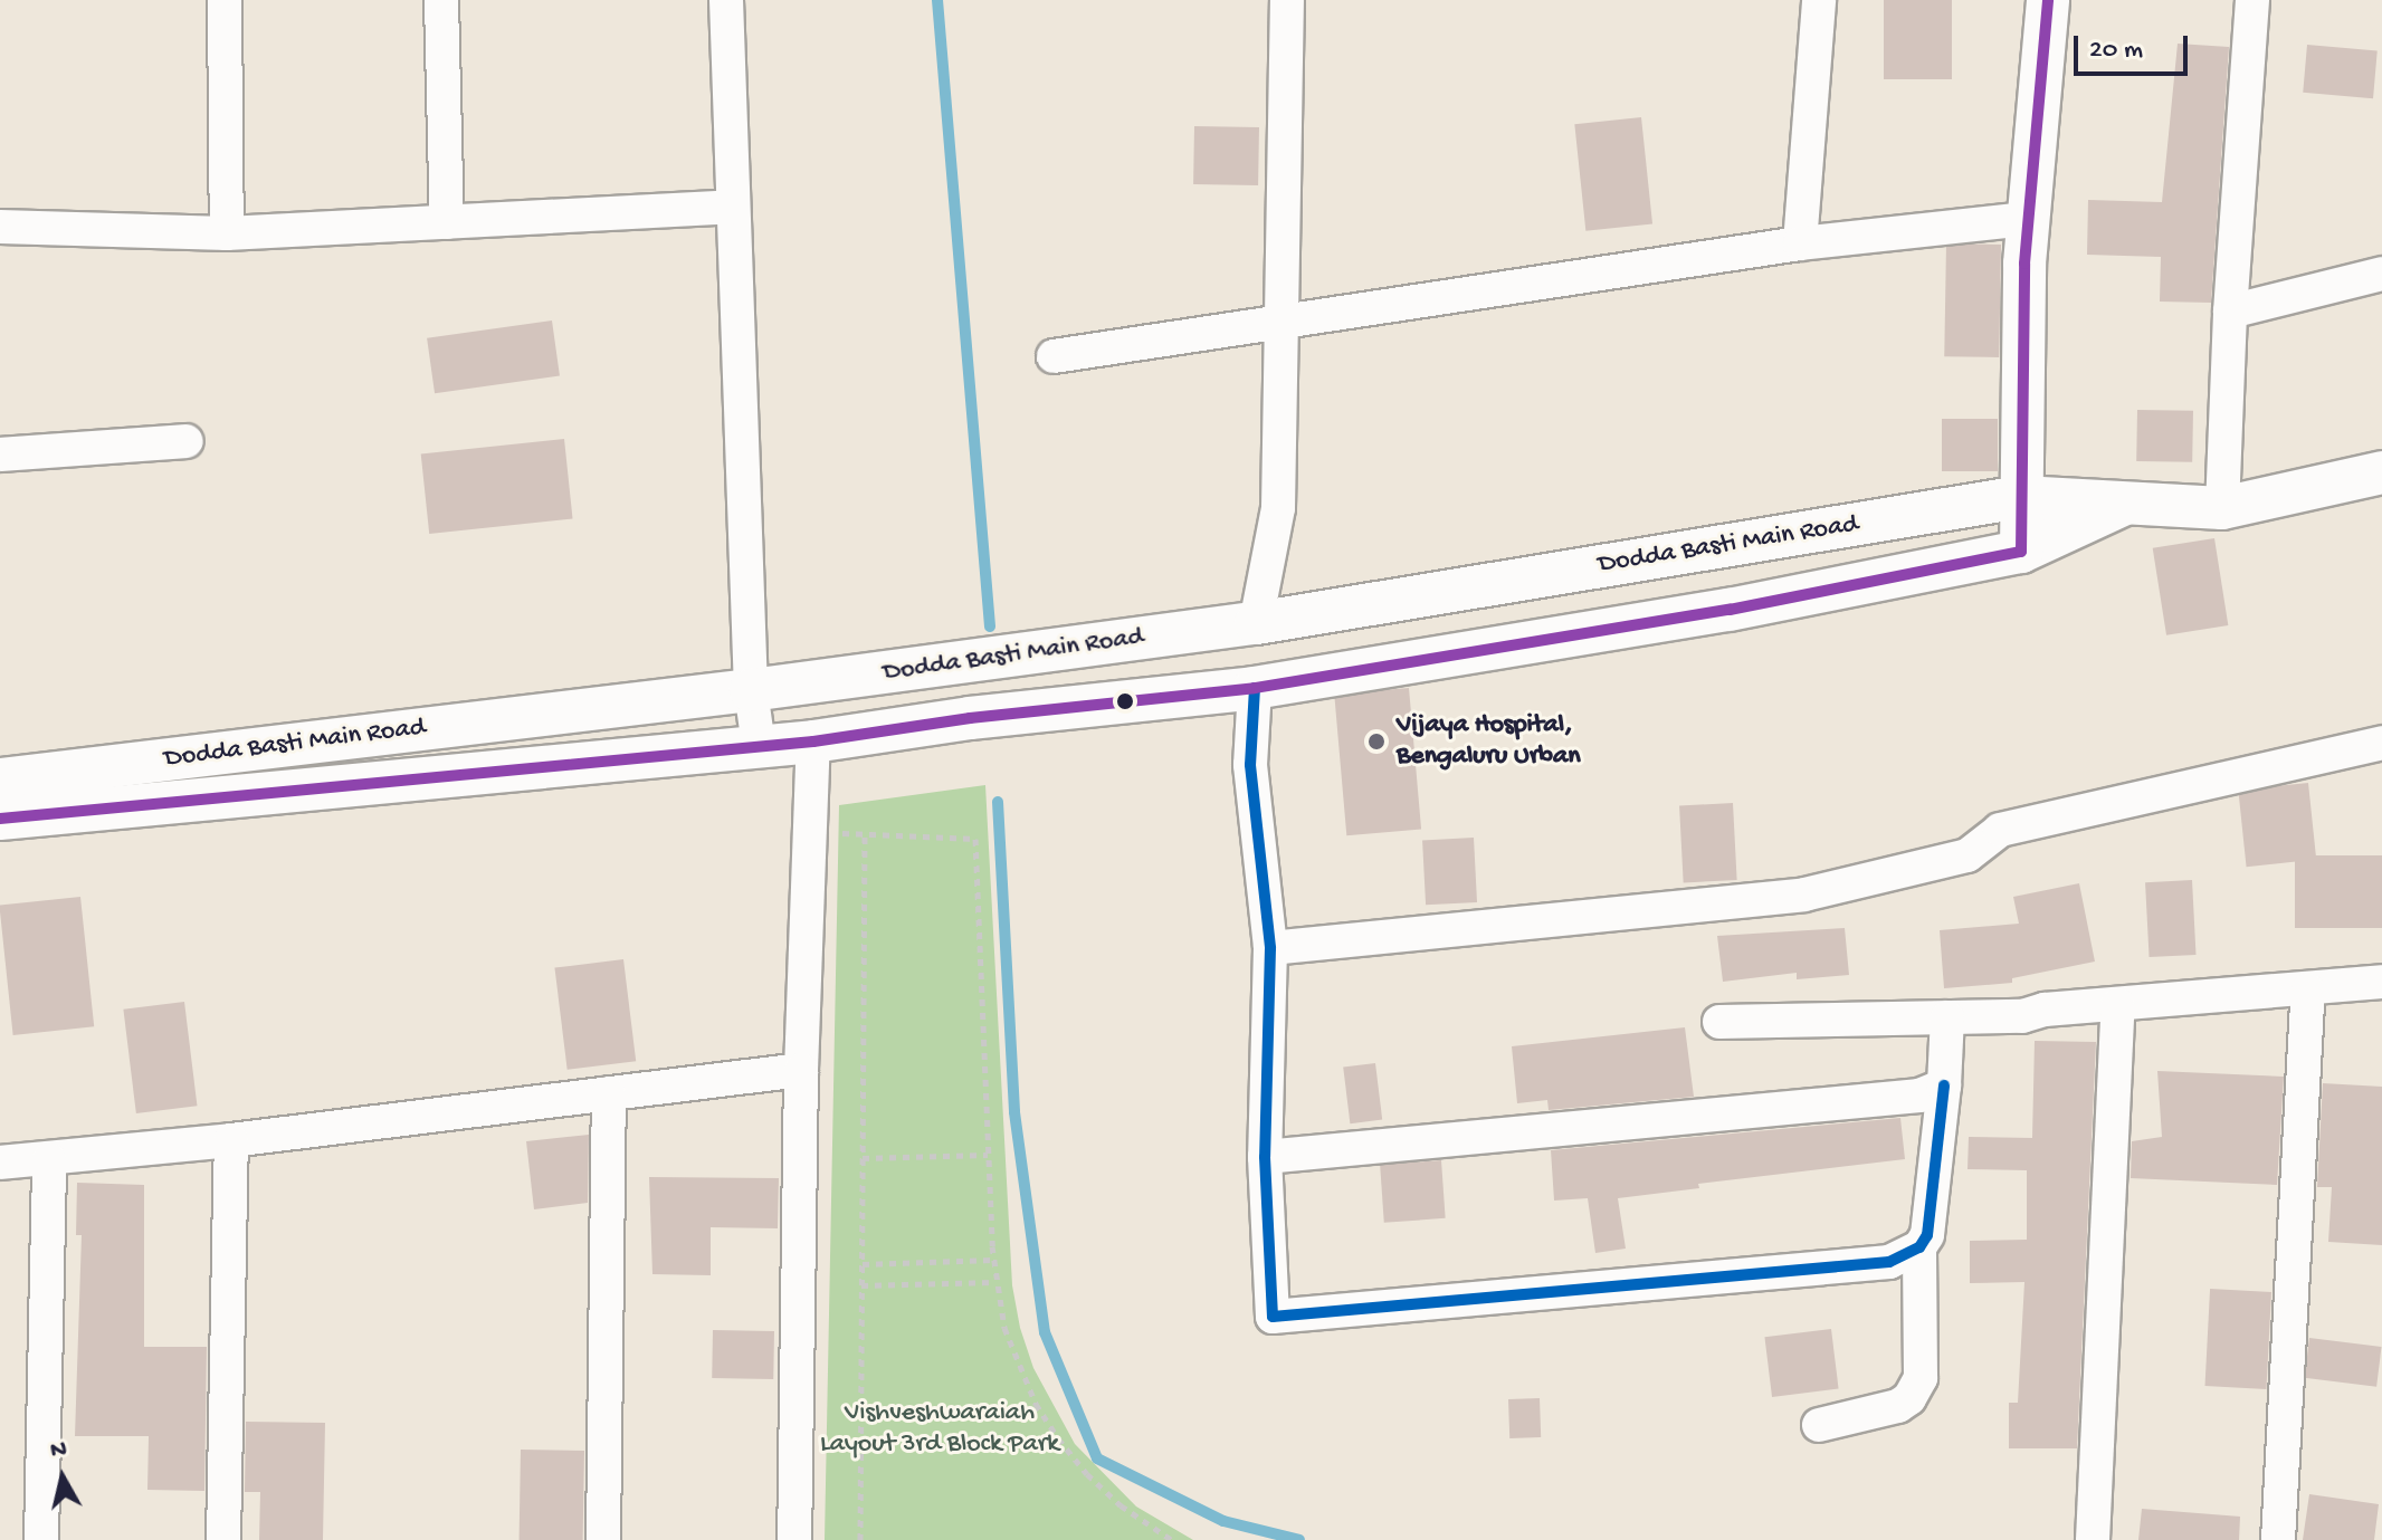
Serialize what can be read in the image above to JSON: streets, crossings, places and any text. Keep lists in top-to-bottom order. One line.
{"streets":{"street":["Dodda Basti Main Road"]},"parks":["Vishveshwaraiah Layout 3rd Block Park"],"places":["Vijaya Hospital, Bengaluru Urban"],"scale_bar":"20 m","north":"top"}
